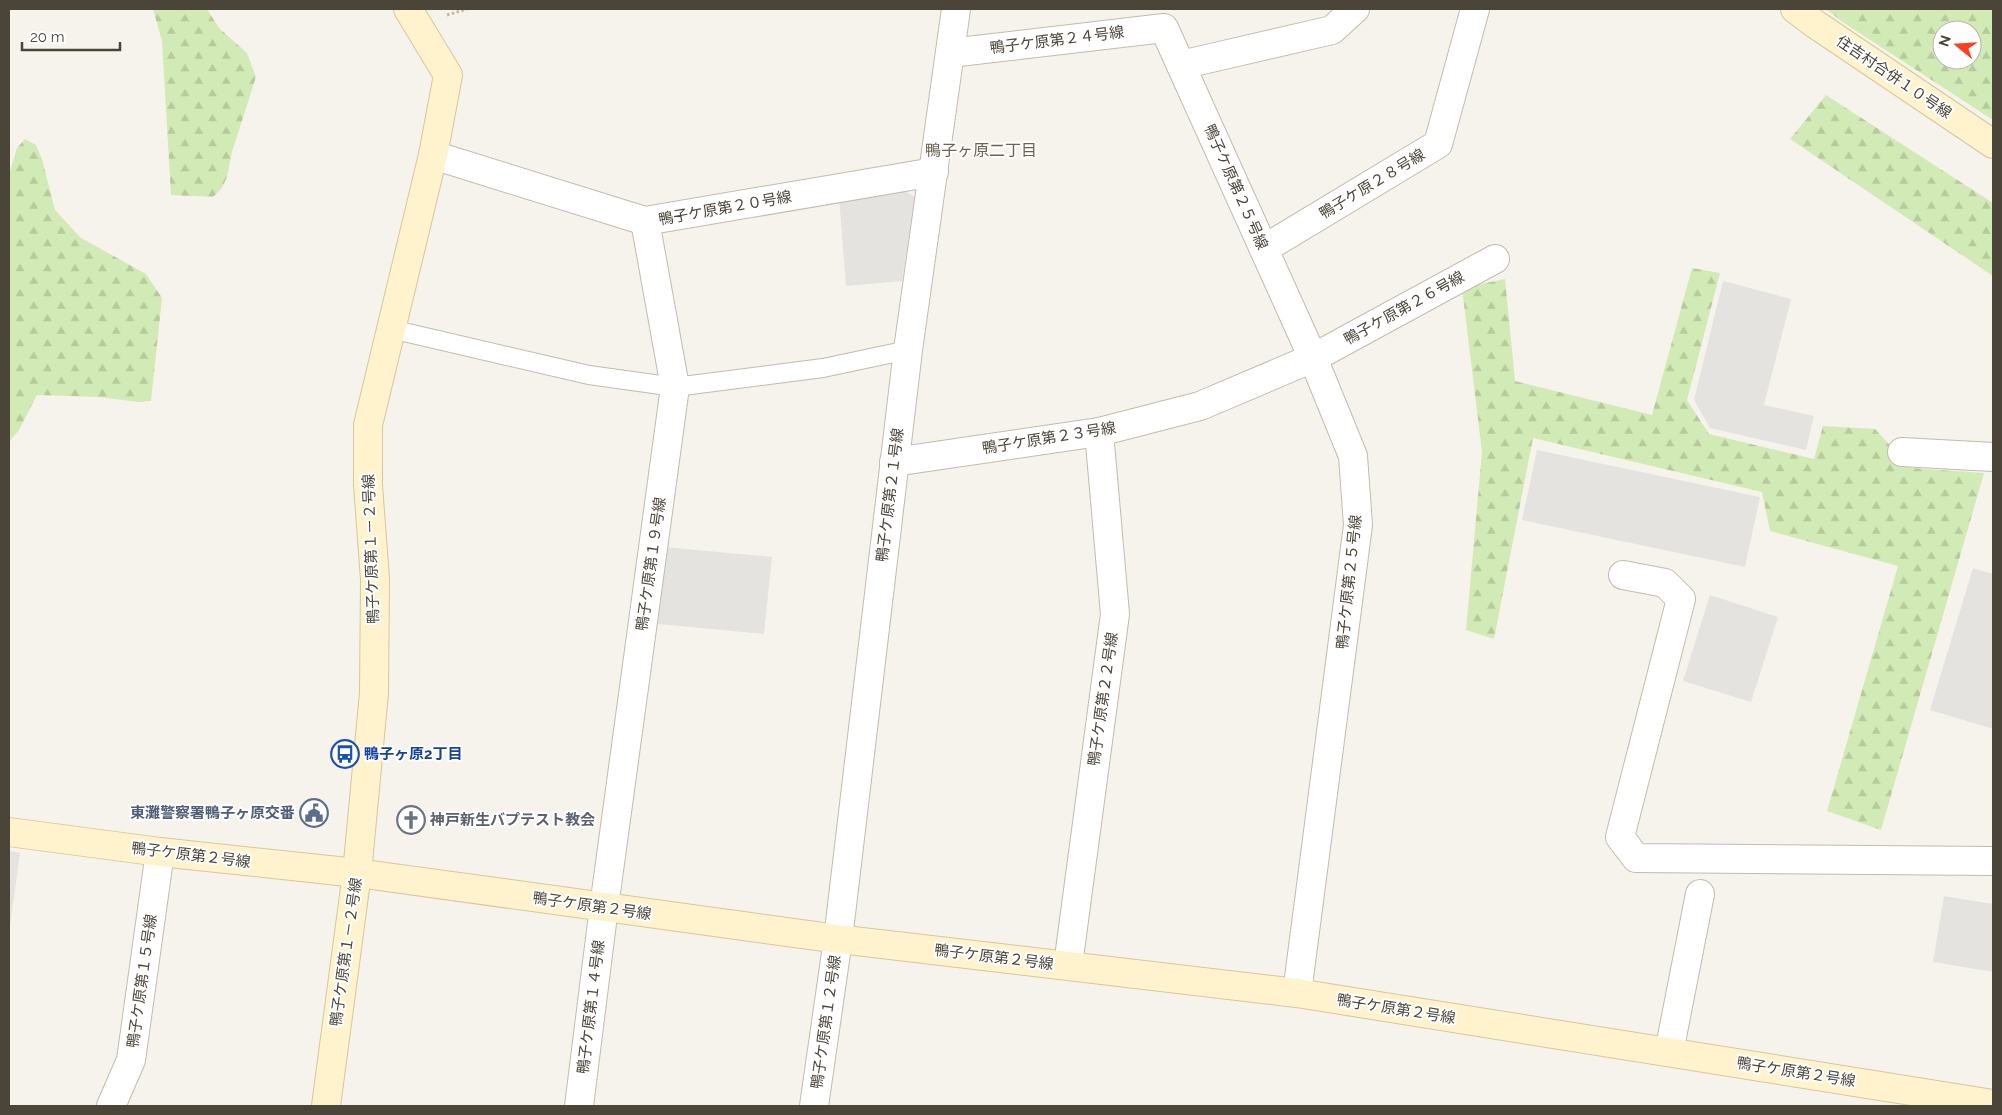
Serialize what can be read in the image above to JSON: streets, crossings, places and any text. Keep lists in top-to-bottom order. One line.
{"streets":{"street":["鴨子ケ原第２４号線","住吉村合併１０号線","鴨子ケ原２８号線","鴨子ケ原第２５号線","鴨子ケ原第２０号線","鴨子ケ原第２６号線","鴨子ケ原第２３号線","鴨子ケ原第２１号線","鴨子ケ原第１－２号線","鴨子ケ原第１９号線","鴨子ケ原第２２号線","鴨子ケ原第２号線","鴨子ケ原第１５号線","鴨子ケ原第１４号線","鴨子ケ原第１２号線"]},"crossings":[["鴨子ケ原第２４号線","鴨子ケ原第２５号線"],["鴨子ケ原第２４号線","鴨子ケ原第２１号線"],["鴨子ケ原２８号線","鴨子ケ原第２５号線"],["鴨子ケ原第２５号線","鴨子ケ原第２６号線"],["鴨子ケ原第２５号線","鴨子ケ原第２３号線"],["鴨子ケ原第２５号線","鴨子ケ原第２号線"],["鴨子ケ原第２０号線","鴨子ケ原第２１号線"],["鴨子ケ原第２０号線","鴨子ケ原第１－２号線"],["鴨子ケ原第２０号線","鴨子ケ原第１９号線"],["鴨子ケ原第２６号線","鴨子ケ原第２３号線"],["鴨子ケ原第２３号線","鴨子ケ原第２１号線"],["鴨子ケ原第２３号線","鴨子ケ原第２２号線"],["鴨子ケ原第２１号線","鴨子ケ原第２号線"],["鴨子ケ原第２１号線","鴨子ケ原第１２号線"],["鴨子ケ原第１－２号線","鴨子ケ原第２号線"],["鴨子ケ原第１９号線","鴨子ケ原第２号線"],["鴨子ケ原第１９号線","鴨子ケ原第１４号線"],["鴨子ケ原第２２号線","鴨子ケ原第２号線"],["鴨子ケ原第２号線","鴨子ケ原第１５号線"],["鴨子ケ原第２号線","鴨子ケ原第１４号線"],["鴨子ケ原第２号線","鴨子ケ原第１２号線"]],"districts":["鴨子ヶ原二丁目"],"places":{"bus stop":["鴨子ヶ原2丁目"],"public building":["東灘警察署鴨子ヶ原交番"],"church":["神戸新生バプテスト教会"]},"scale_bar":"20 m","north":"left"}
